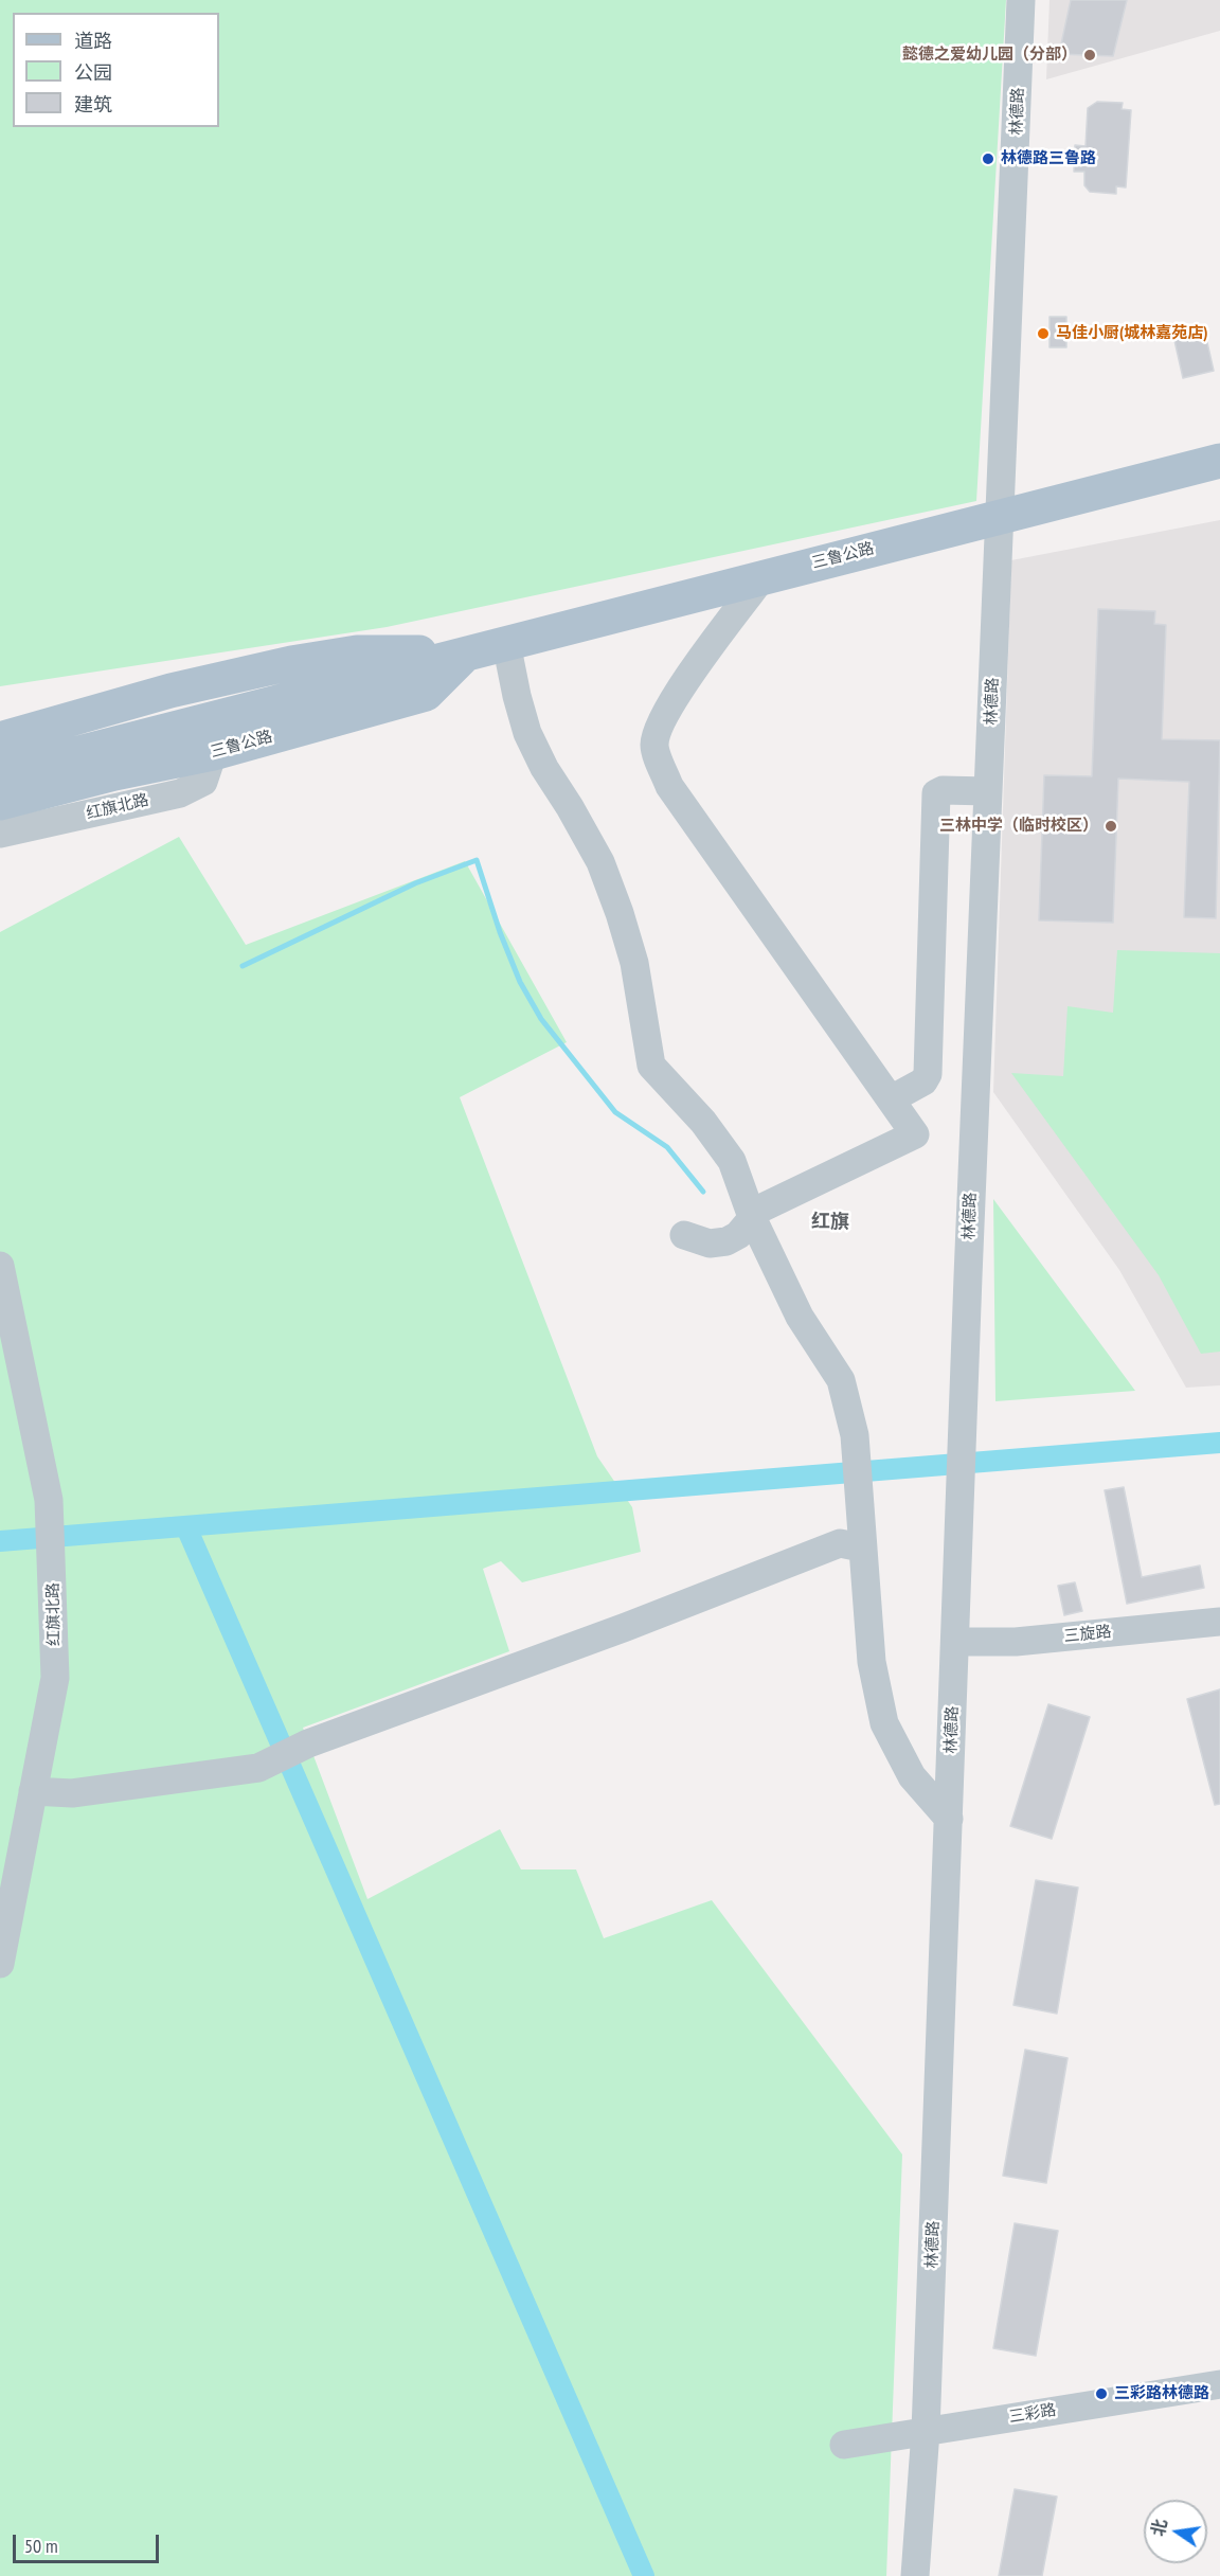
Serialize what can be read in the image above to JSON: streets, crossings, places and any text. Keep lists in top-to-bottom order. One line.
{"streets":{"main road":["三鲁公路"],"street":["林德路","红旗北路","三旋路","三彩路"]},"crossings":[["林德路","三鲁公路"],["林德路","三旋路"],["林德路","三彩路"],["三鲁公路","红旗北路"]],"districts":["红旗"],"places":["懿德之爱幼儿园（分部）","林德路三鲁路","马佳小厨(城林嘉苑店)","三林中学（临时校区）","三彩路林德路"],"legend":["道路","公园","建筑"],"scale_bar":"50 m","north":"left"}
